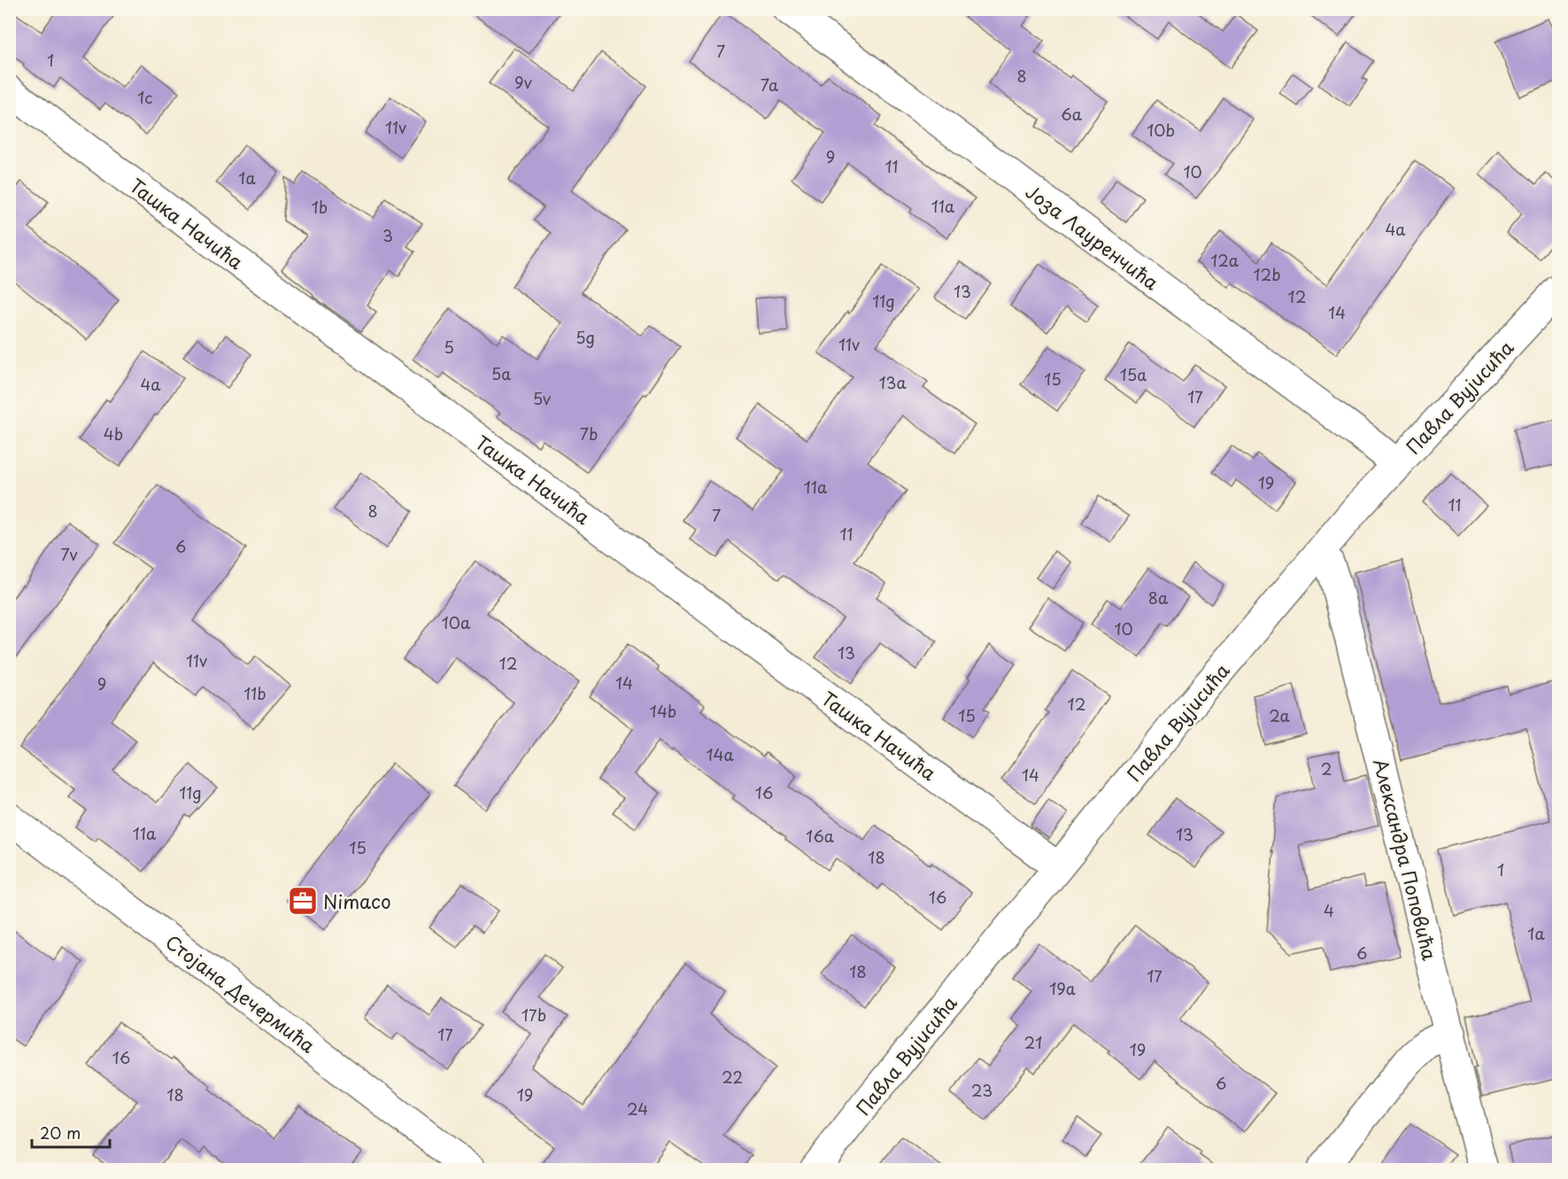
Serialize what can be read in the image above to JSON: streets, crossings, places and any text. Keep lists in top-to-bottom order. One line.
{"streets":{"street":["Ташка Начића","Јоза Лауренчића","Павла Вујисића","Александра Поповића","Стојана Дечермића"]},"crossings":[["Ташка Начића","Павла Вујисића"],["Јоза Лауренчића","Павла Вујисића"],["Павла Вујисића","Александра Поповића"]],"places":{"office":["Nimaco"]},"house_numbers":["7","1","8","9v","7a","1c","6a","11v","10b","9","11","10","1a","11a","1b","4a","3","12a","12b","13","12","11g","14","5g","11v","5","5a","15a","15","13a","4a","17","5v","4b","7b","19","11a","11","8","7","11","6","7v","8a","10a","10","13","11v","12","14","9","11b","12","14b","15","2a","14a","2","14","11g","16","11a","13","16a","15","18","1","16","4","1a","6","18","17","19a","17b","17","21","19","16","22","6","23","18","19","24"],"scale_bar":"20 m"}
